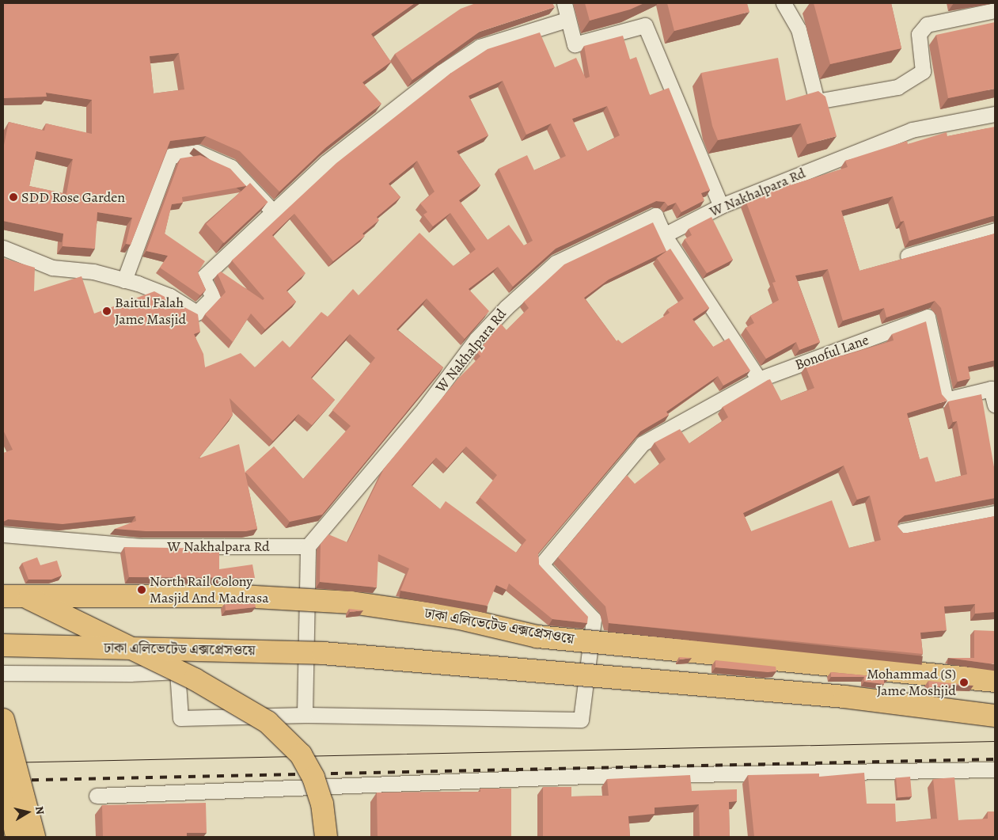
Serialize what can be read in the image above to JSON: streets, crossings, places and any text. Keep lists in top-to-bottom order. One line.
{"streets":{"main road":["ঢাকা এলিভেটেড এক্সপ্রেসওয়ে"],"street":["W Nakhalpara Rd","Bonoful Lane"]},"places":["SDD Rose Garden","Baitul Falah Jame Masjid","North Rail Colony Masjid And Madrasa","Mohammad (S) Jame Moshjid"],"north":"right"}
